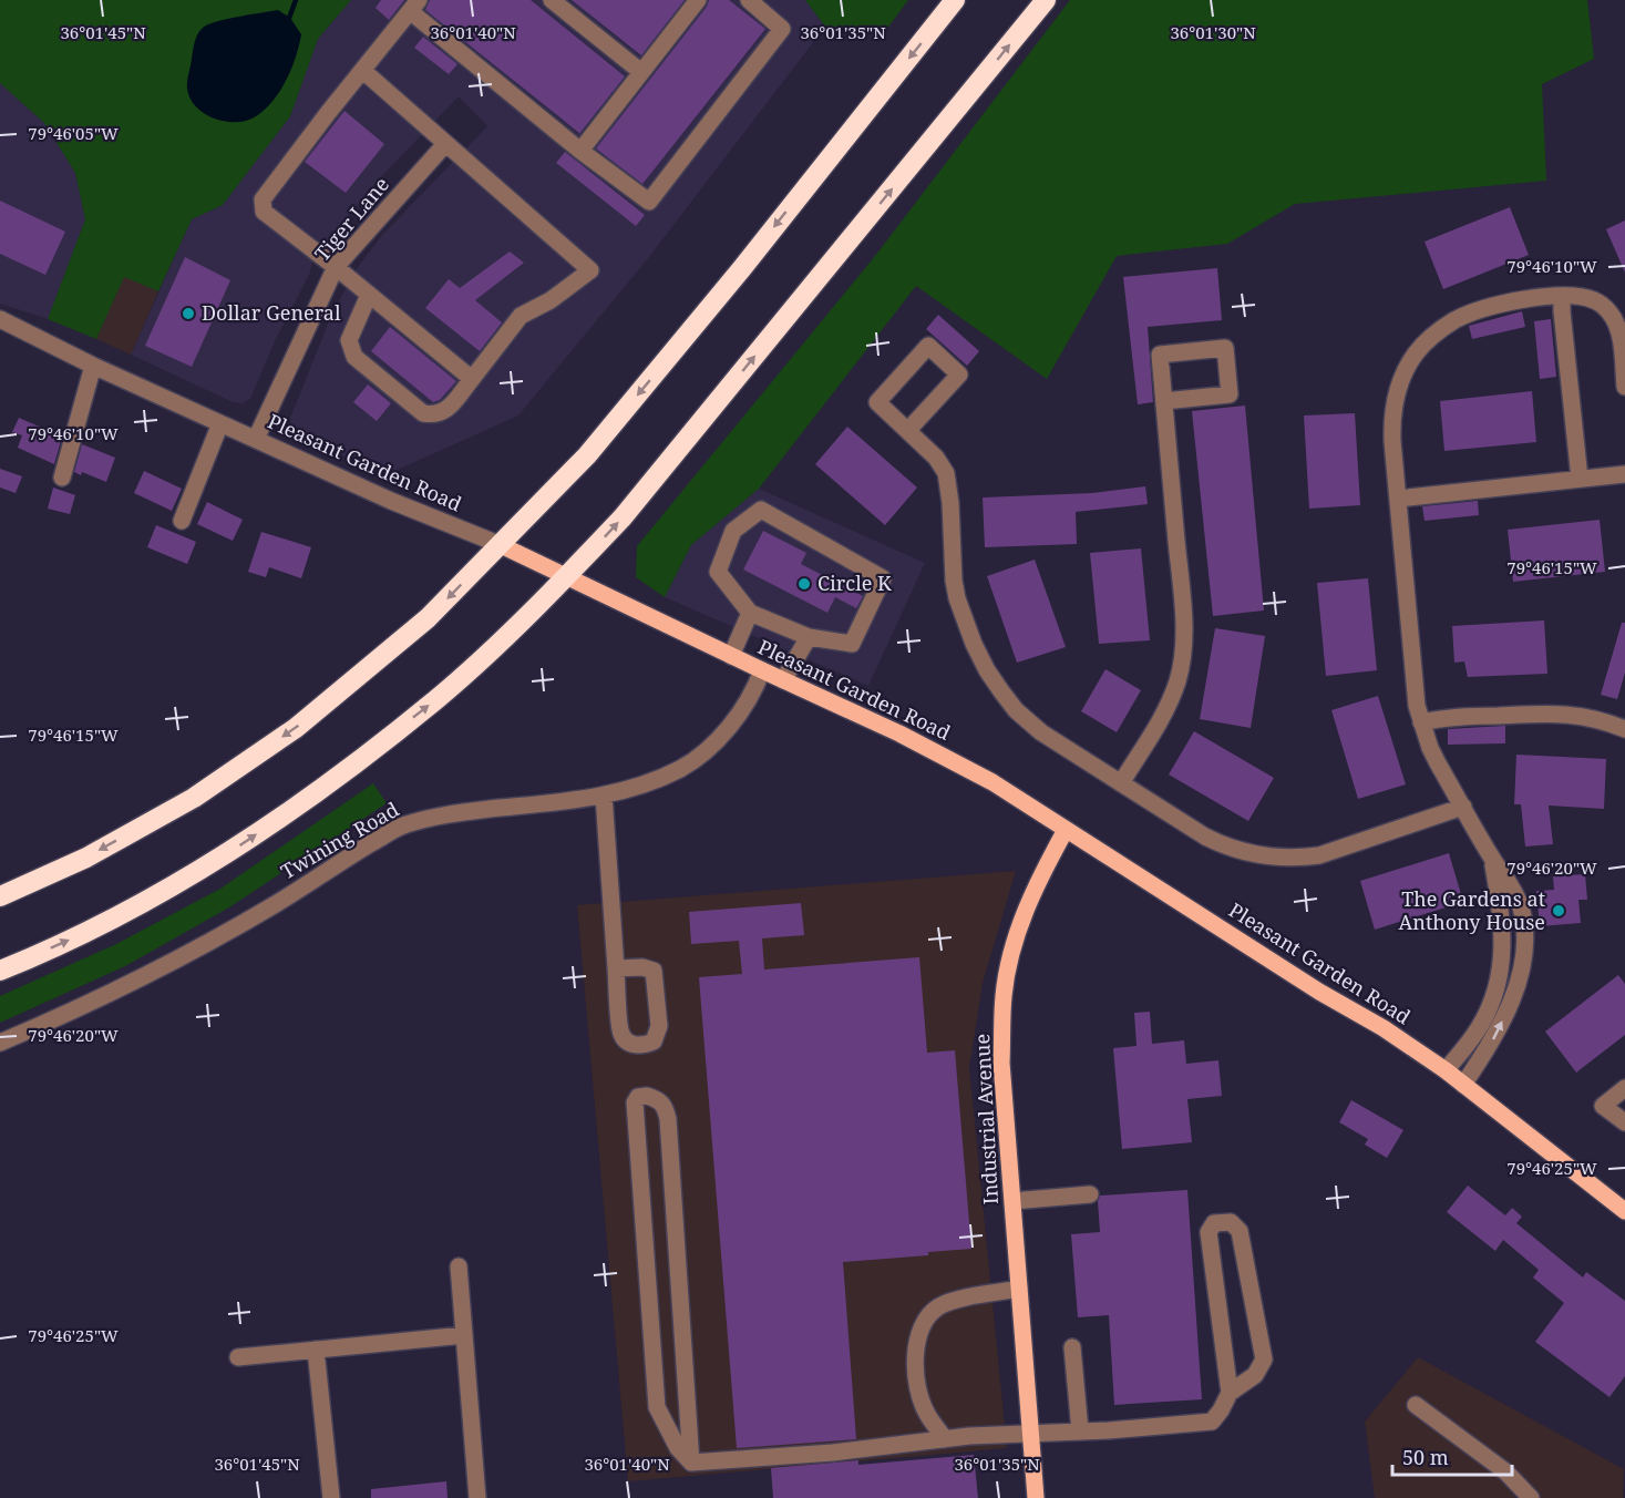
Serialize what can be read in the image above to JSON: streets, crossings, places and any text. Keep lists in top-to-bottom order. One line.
{"streets":{"main road":["Pleasant Garden Road","Industrial Avenue"],"street":["Tiger Lane","Twining Road"]},"crossings":[["Tiger Lane","Pleasant Garden Road"],["Pleasant Garden Road","Twining Road"],["Pleasant Garden Road","Industrial Avenue"]],"places":["Dollar General","Circle K","The Gardens at Anthony House"],"scale_bar":"50 m","coordinates":["36°01'45\"N","36°01'40\"N","36°01'35\"N","36°01'30\"N","79°46'05\"W","79°46'10\"W","79°46'15\"W","79°46'20\"W","79°46'25\"W"]}
